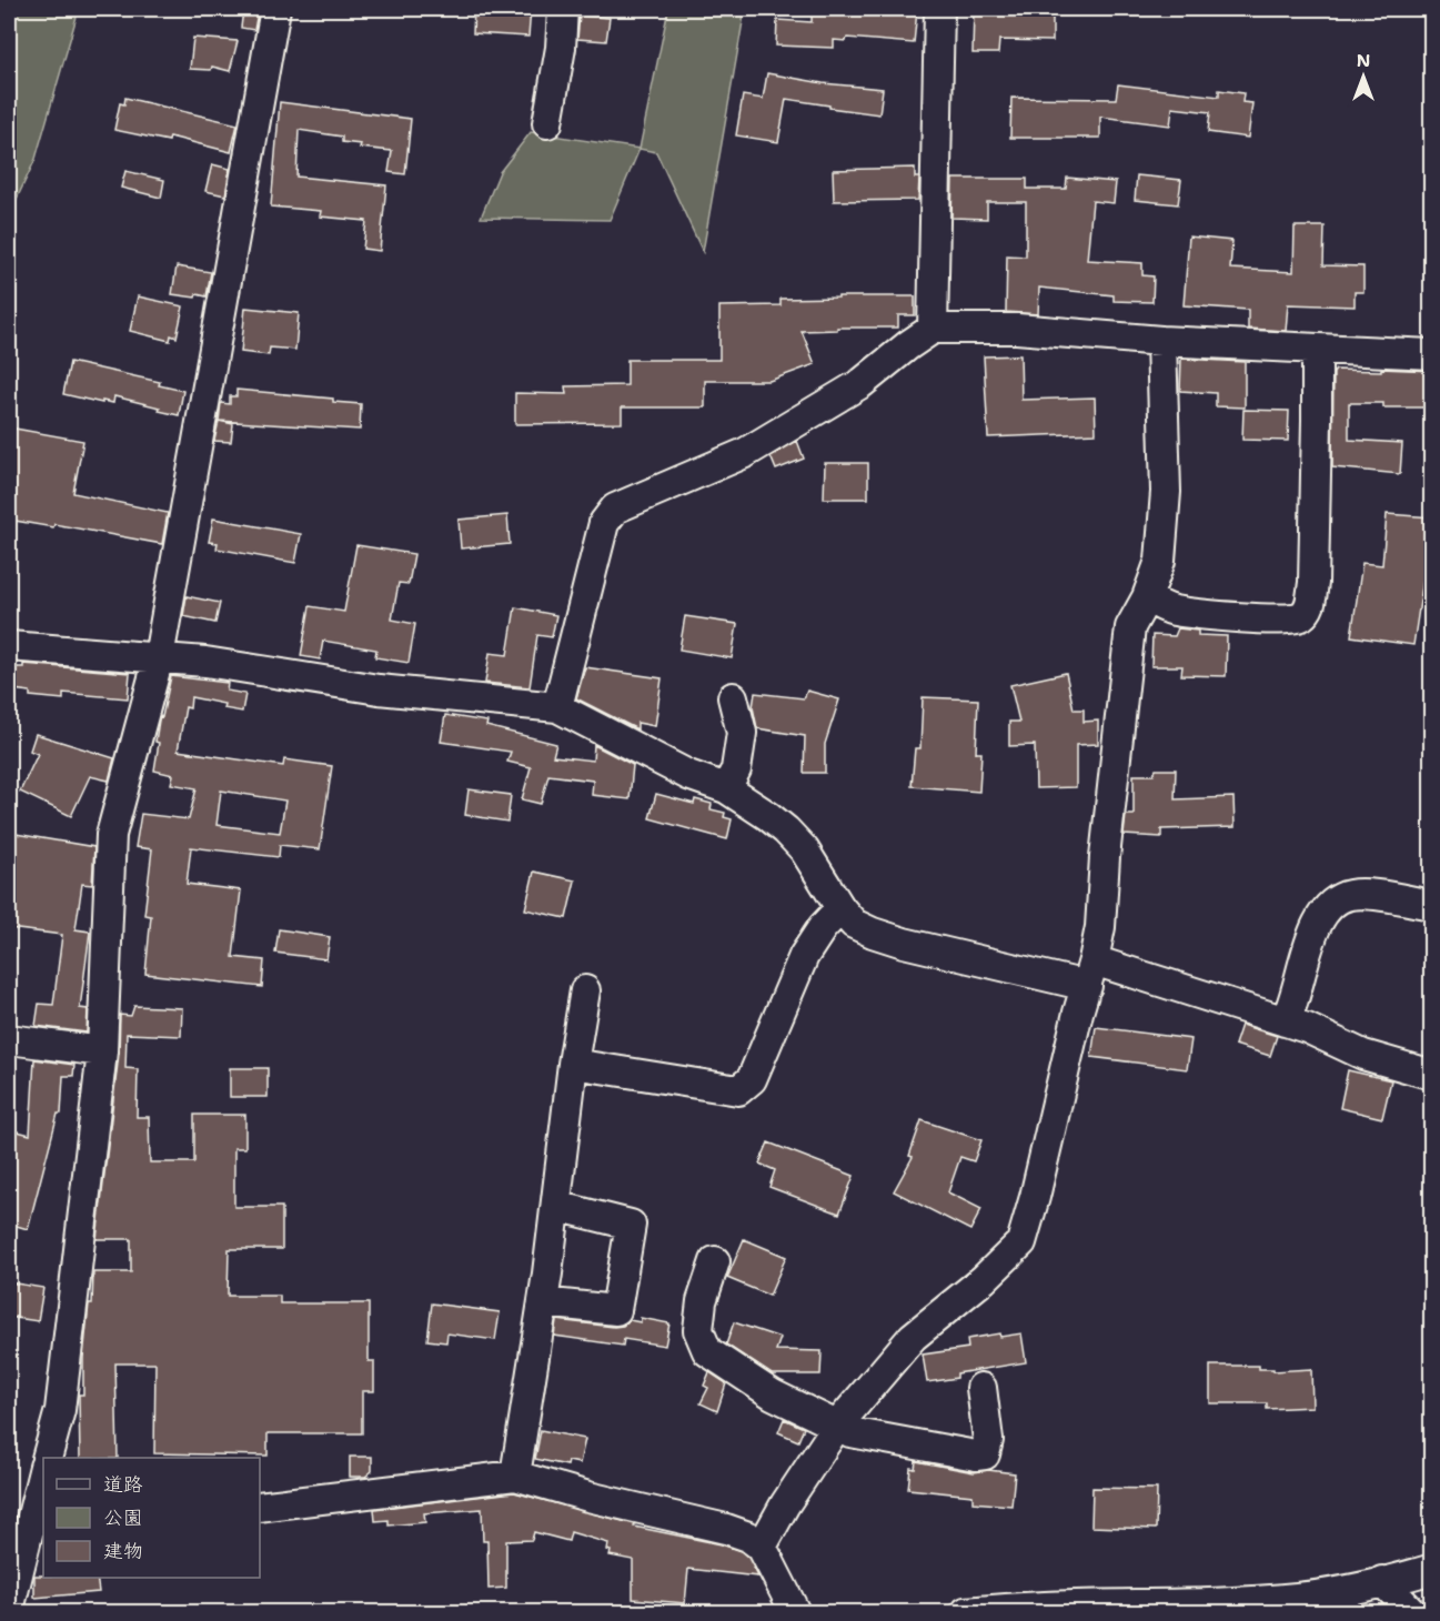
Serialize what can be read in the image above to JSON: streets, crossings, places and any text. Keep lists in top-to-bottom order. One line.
{"legend":["道路","公園","建物"],"north":"top"}
